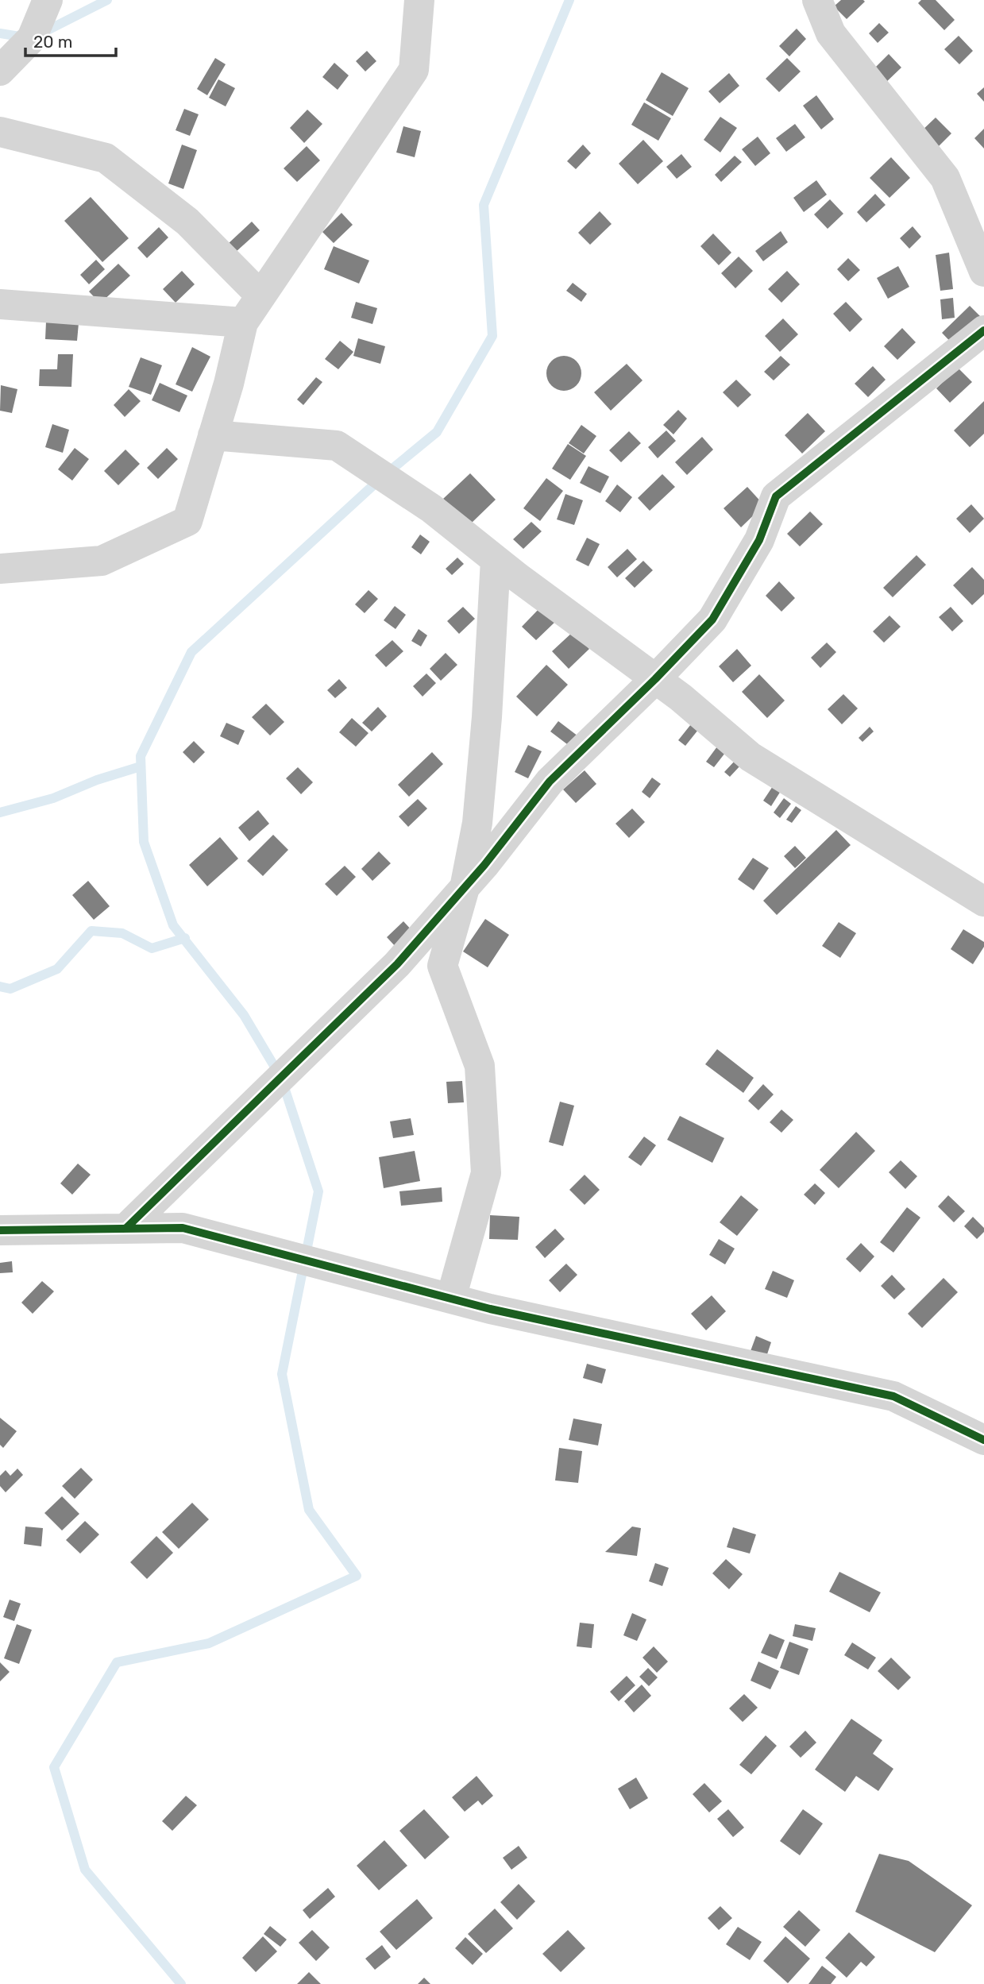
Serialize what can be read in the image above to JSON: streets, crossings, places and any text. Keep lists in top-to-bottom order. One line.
{"scale_bar":"20 m"}
